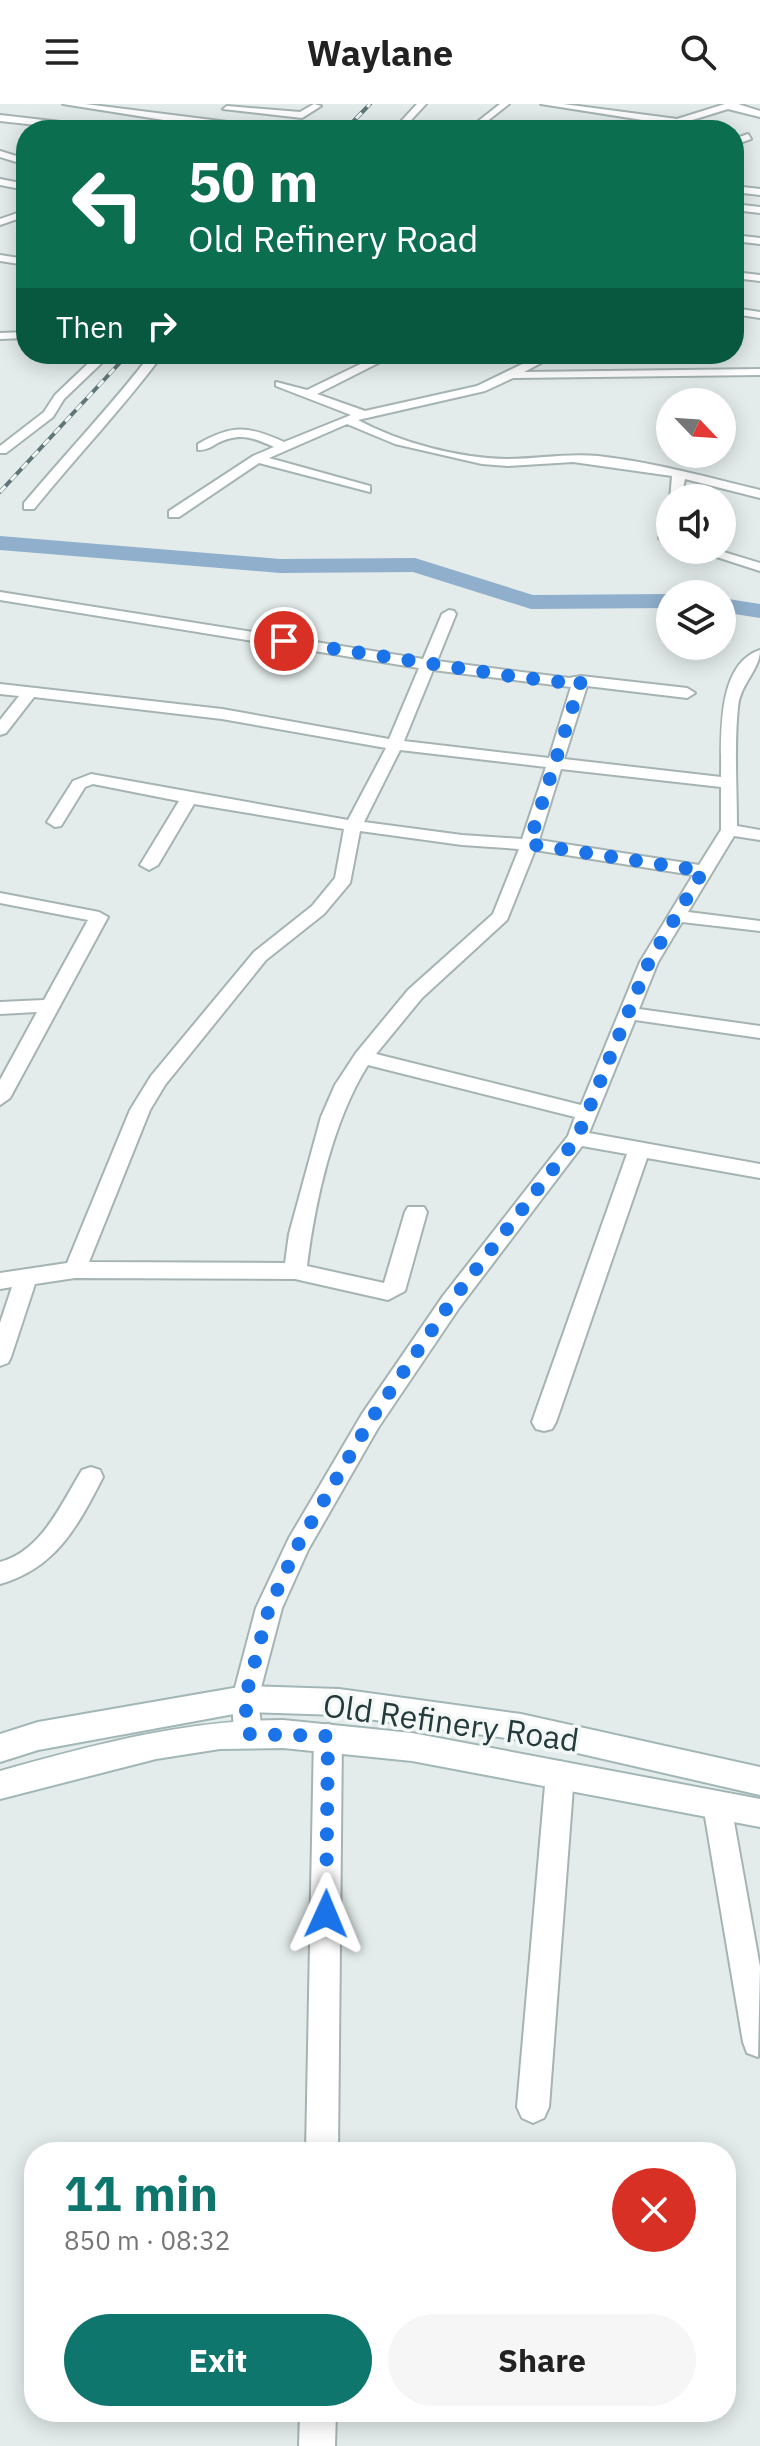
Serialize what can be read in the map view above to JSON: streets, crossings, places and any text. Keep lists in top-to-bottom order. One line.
{"streets":{"main road":["Old Refinery Road"]},"north":"bottom right","page":{"header":"Waylane","turn":["50 m","Old Refinery Road"],"then":"Then","heading":["11 min","850 m · 08:32"],"buttons":["Exit","Share"]}}
